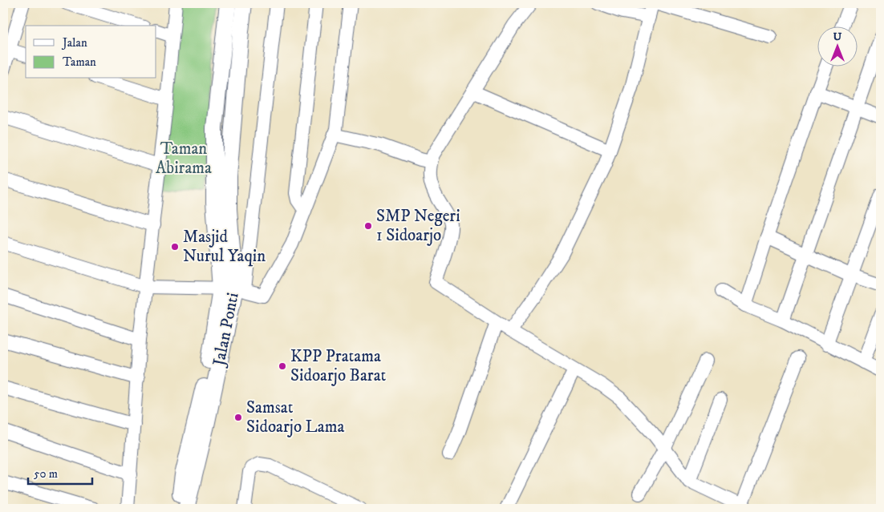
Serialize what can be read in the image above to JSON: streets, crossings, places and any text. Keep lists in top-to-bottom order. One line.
{"streets":{"main road":["Jalan Ponti"]},"parks":["Taman Abirama"],"places":["SMP Negeri 1 Sidoarjo","Masjid Nurul Yaqin","KPP Pratama Sidoarjo Barat","Samsat Sidoarjo Lama"],"legend":["Jalan","Taman"],"scale_bar":"50 m","north":"top"}
